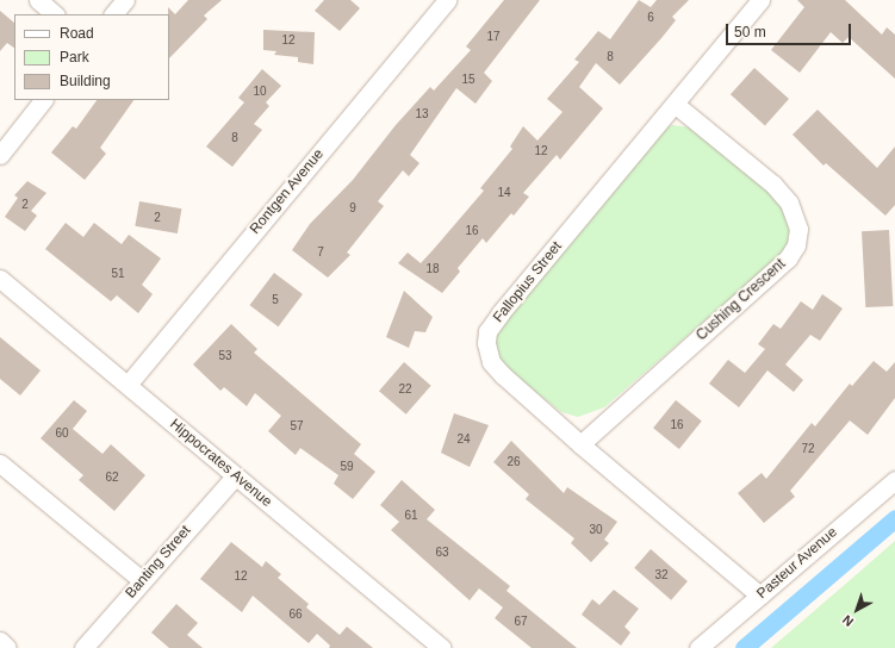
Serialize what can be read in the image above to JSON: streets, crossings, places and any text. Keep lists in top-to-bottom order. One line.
{"streets":{"street":["Rontgen Avenue","Fallopius Street","Cushing Crescent","Hippocrates Avenue","Banting Street","Pasteur Avenue"]},"crossings":[["Rontgen Avenue","Hippocrates Avenue"],["Fallopius Street","Cushing Crescent"],["Fallopius Street","Pasteur Avenue"],["Hippocrates Avenue","Banting Street"]],"house_numbers":["6","17","12","8","15","10","13","8","12","14","2","9","2","16","7","18","51","5","53","22","16","57","60","24","72","26","59","62","61","30","63","32","12","66","67"],"legend":["Road","Park","Building"],"scale_bar":"50 m","north":"bottom left"}
